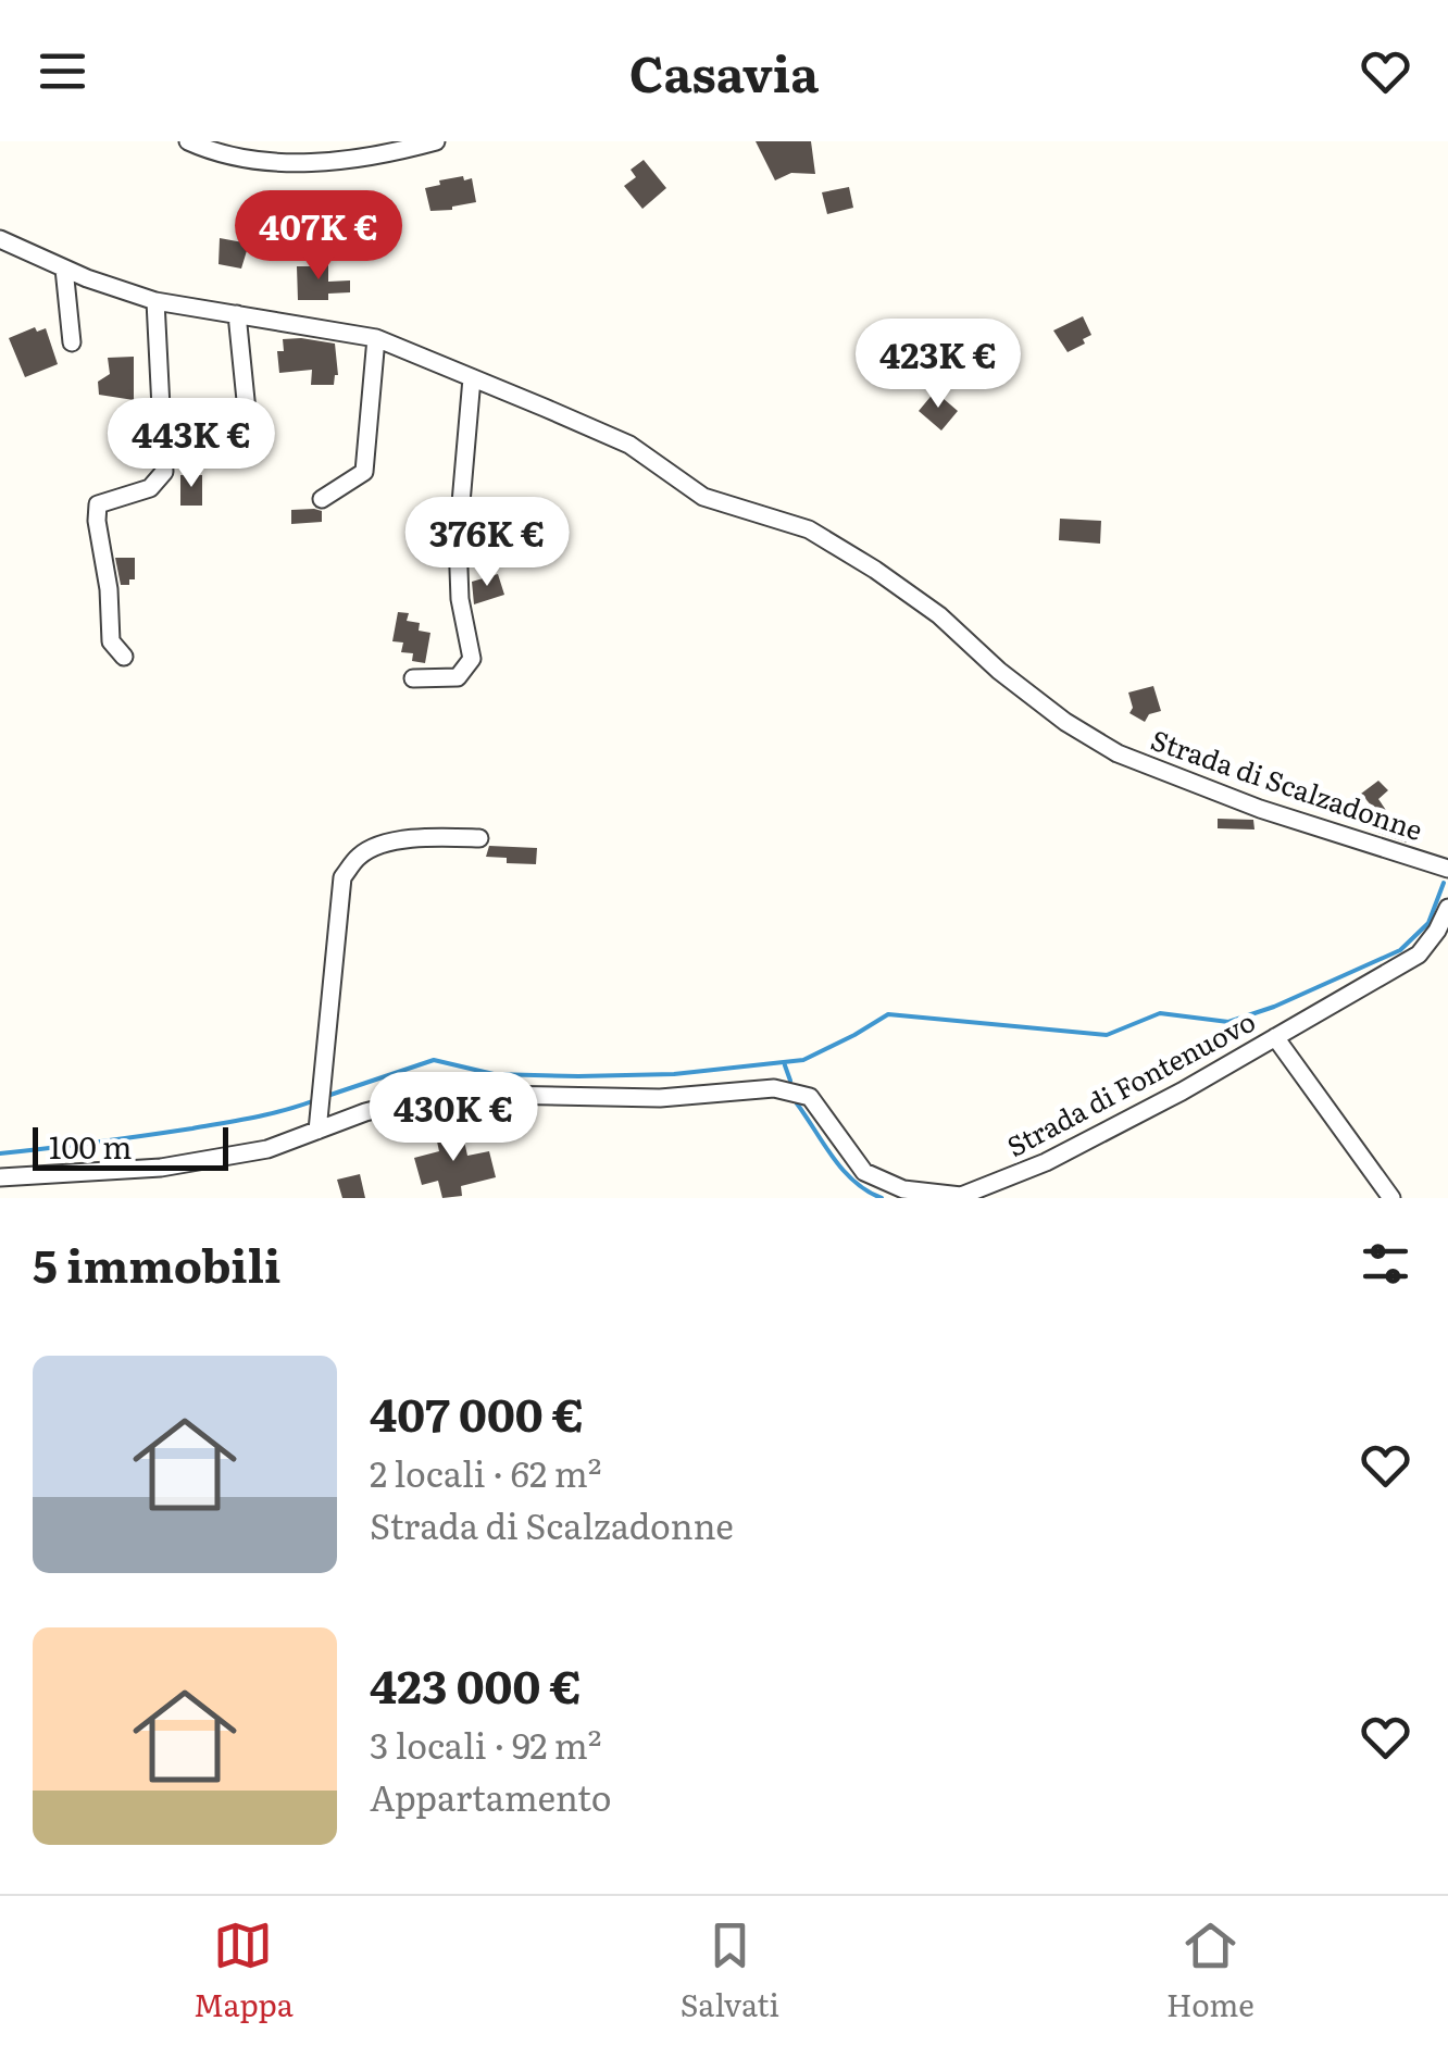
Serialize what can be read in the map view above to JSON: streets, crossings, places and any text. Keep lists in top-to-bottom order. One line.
{"streets":{"street":["Strada di Scalzadonne","Strada di Fontenuovo"]},"scale_bar":"100 m","page":{"header":"Casavia","price":["407K €","423K €","443K €","376K €","430K €"],"scale":"100 m","heading":"5 immobili","list":[{"name":"407 000 €","note":"2 locali · 62 m² · Strada di Scalzadonne"},{"name":"423 000 €","note":"3 locali · 92 m² · Appartamento"}],"tabs":["Mappa","Salvati","Home"]}}
